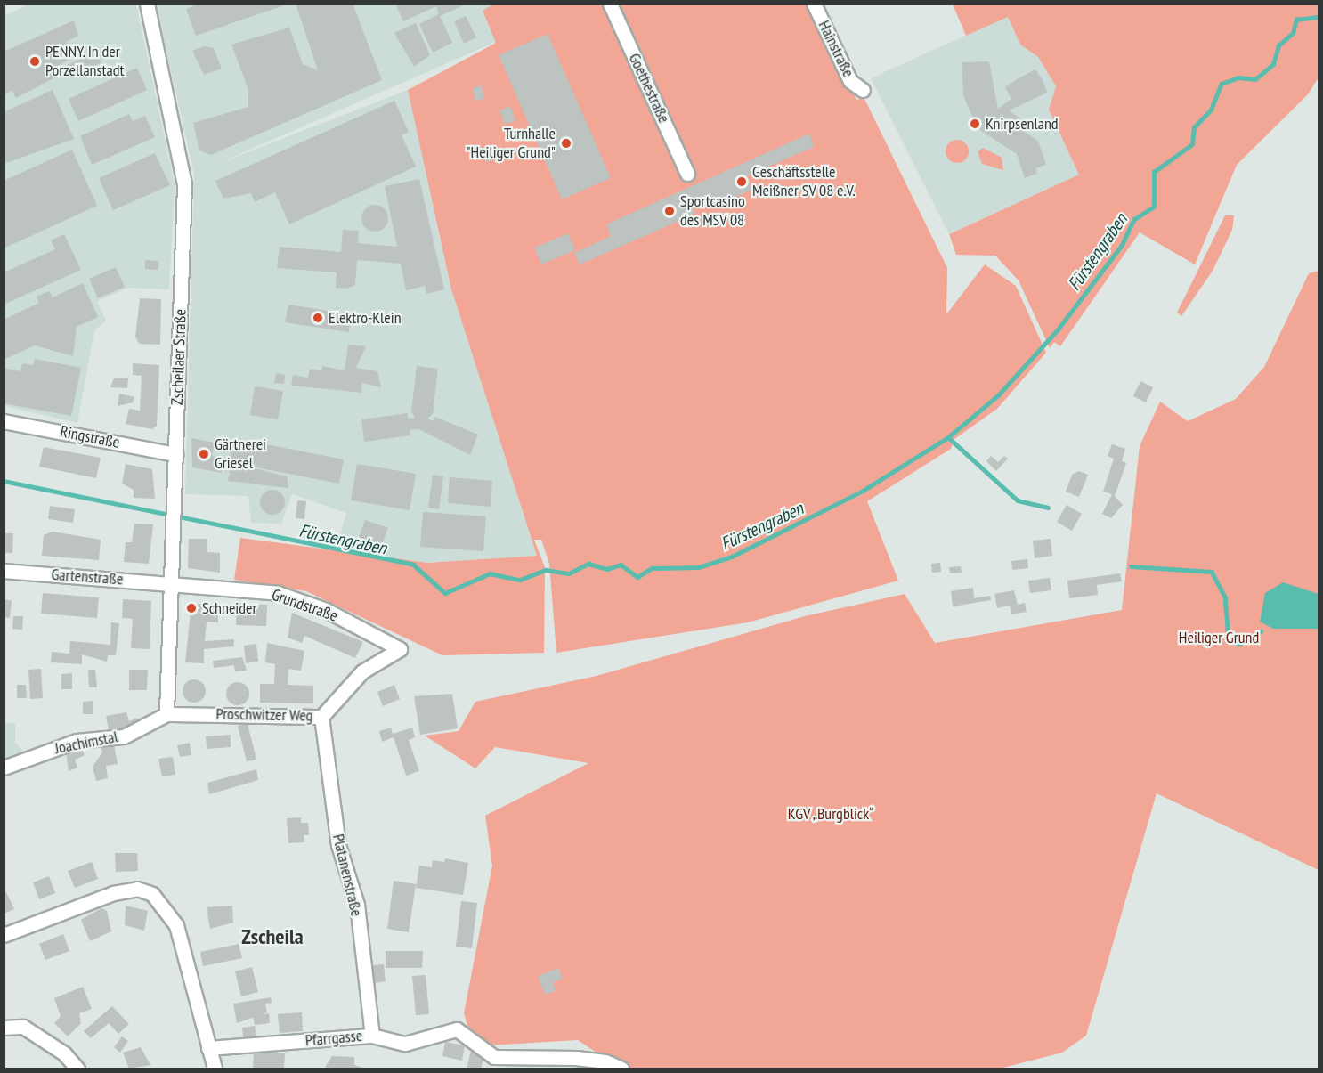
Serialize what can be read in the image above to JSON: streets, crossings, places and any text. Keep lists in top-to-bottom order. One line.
{"streets":{"street":["Hainstraße","Goethestraße","Zscheilaer Straße","Ringstraße","Gartenstraße","Grundstraße","Proschwitzer Weg","Joachimstal","Platanenstraße","Pfarrgasse"]},"crossings":[["Zscheilaer Straße","Ringstraße"],["Zscheilaer Straße","Gartenstraße"],["Zscheilaer Straße","Grundstraße"],["Zscheilaer Straße","Proschwitzer Weg"],["Zscheilaer Straße","Joachimstal"],["Gartenstraße","Grundstraße"],["Grundstraße","Proschwitzer Weg"],["Proschwitzer Weg","Joachimstal"],["Proschwitzer Weg","Platanenstraße"],["Platanenstraße","Pfarrgasse"]],"districts":["Zscheila"],"water":["Fürstengraben"],"parks":["Heiliger Grund","KGV „Burgblick“"],"places":["PENNY. In der Porzellanstadt","Knirpsenland","Turnhalle \"Heiliger Grund\"","Geschäftsstelle Meißner SV 08 e.V.","Sportcasino des MSV 08","Elektro-Klein","Gärtnerei Griesel","Schneider"]}
